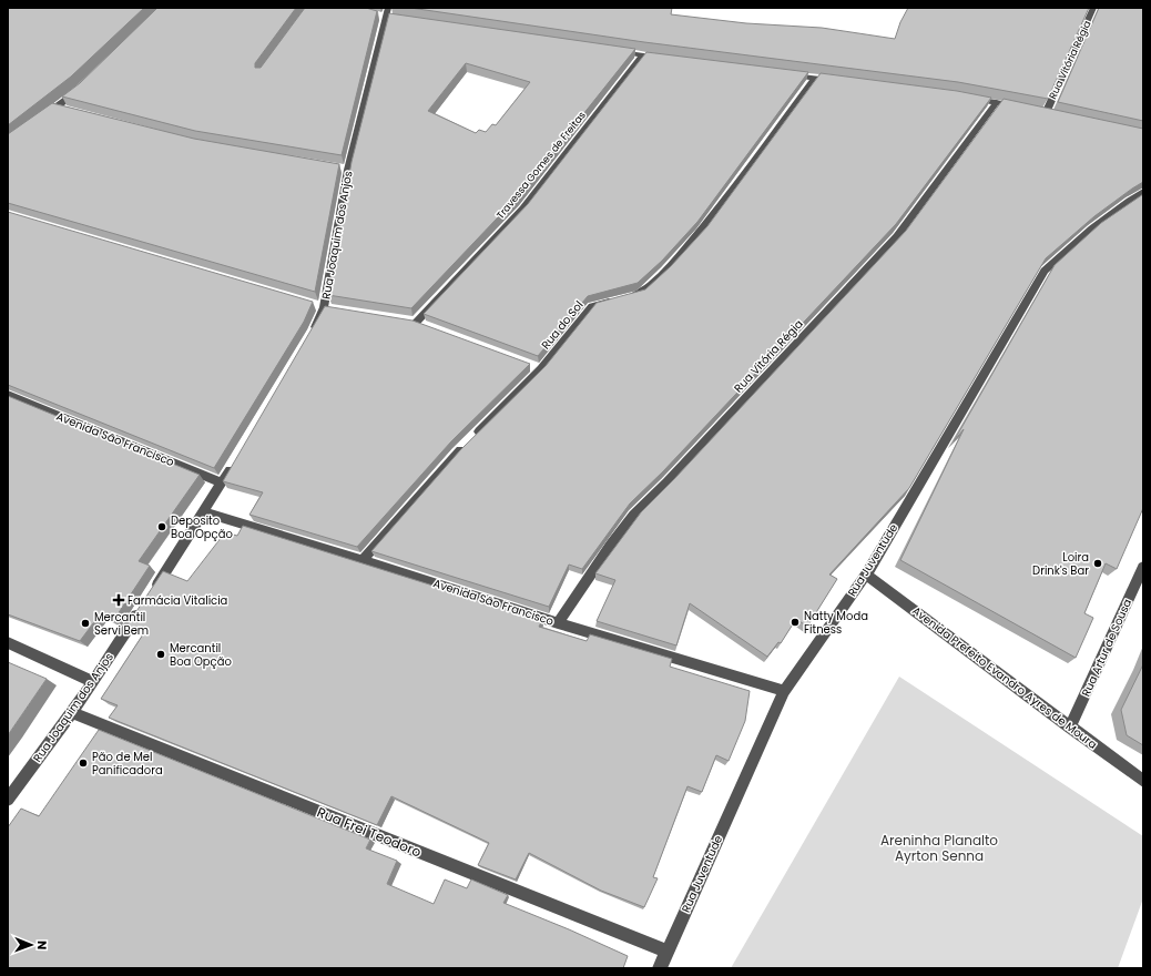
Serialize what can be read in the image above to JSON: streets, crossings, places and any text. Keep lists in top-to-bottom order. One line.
{"streets":{"street":["Rua Vitória Régia","Travessa Gomes de Freitas","Rua Joaquim dos Anjos","Rua do Sol","Avenida São Francisco","Rua Juventude","Rua Artur de Sousa","Avenida Prefeito Evandro Ayres de Moura","Rua Frei Teodoro"]},"crossings":[["Rua Vitória Régia","Avenida São Francisco"],["Rua Joaquim dos Anjos","Rua Frei Teodoro"],["Rua do Sol","Avenida São Francisco"],["Avenida São Francisco","Rua Juventude"],["Rua Juventude","Avenida Prefeito Evandro Ayres de Moura"],["Rua Juventude","Rua Frei Teodoro"],["Rua Artur de Sousa","Avenida Prefeito Evandro Ayres de Moura"]],"parks":["Areninha Planalto Ayrton Senna"],"places":{"other":["Deposito Boa Opção","Loira Drink's Bar","Natty Moda Fitness","Mercantil Servi Bem","Mercantil Boa Opção","Pão de Mel Panificadora"],"health":["Farmácia Vitalícia"]},"north":"right"}
